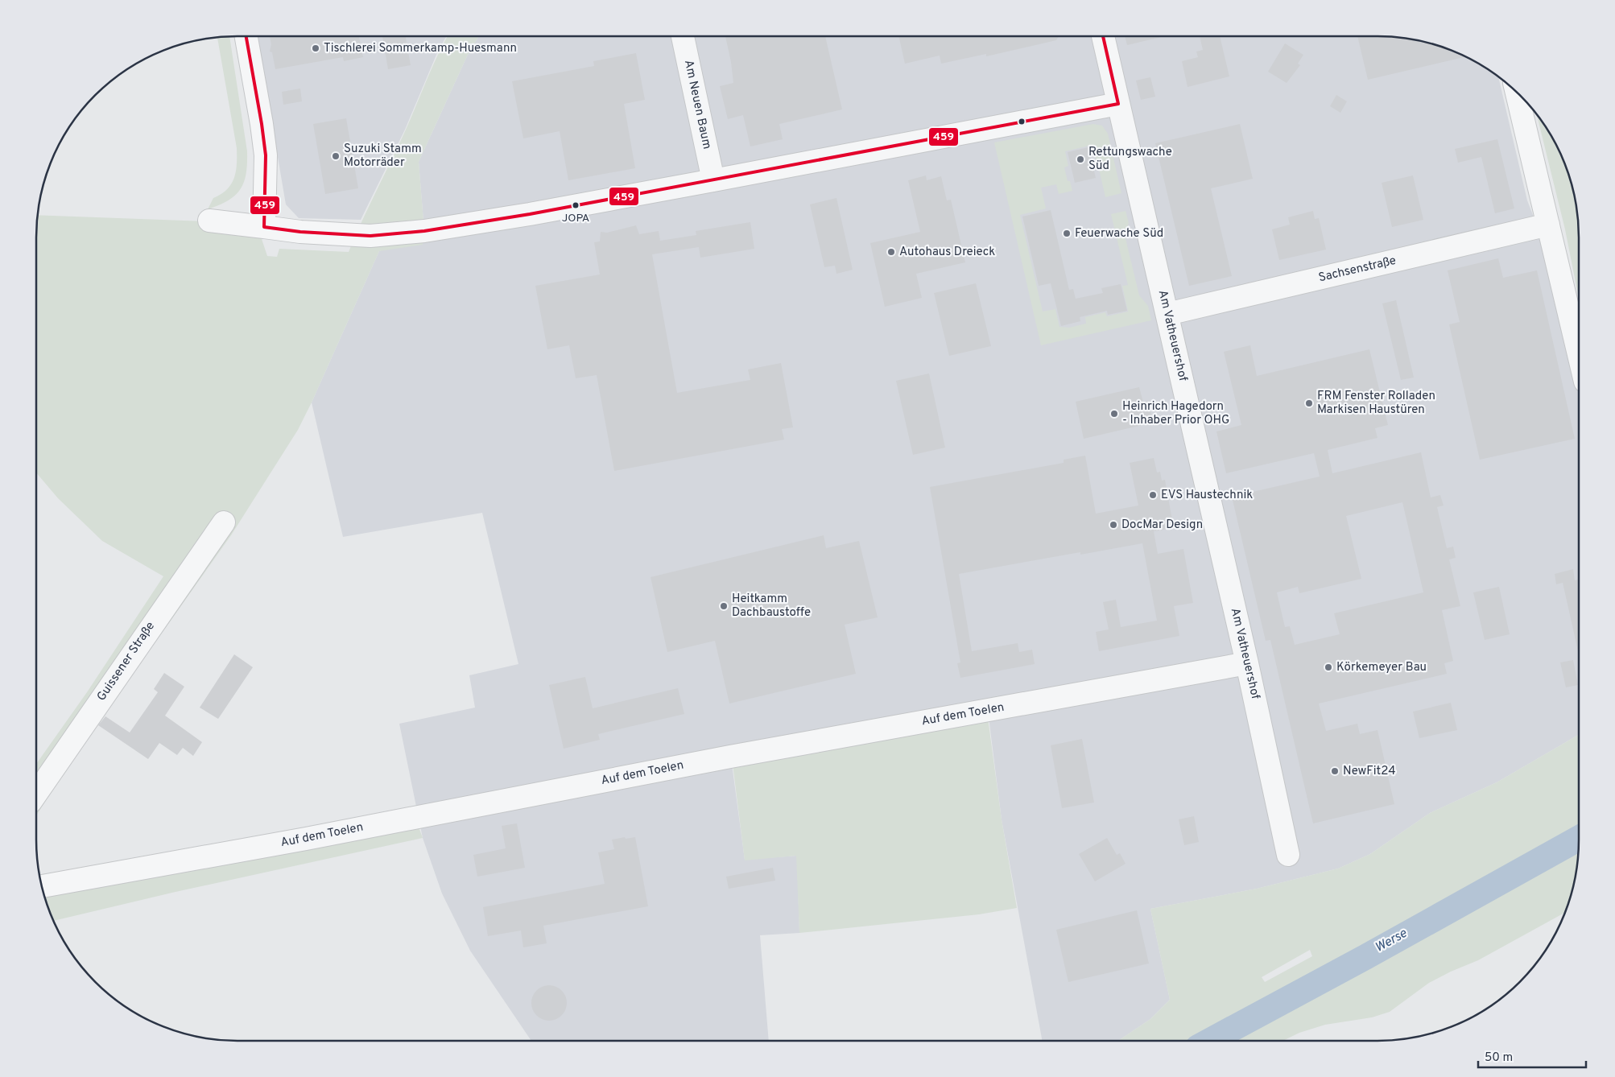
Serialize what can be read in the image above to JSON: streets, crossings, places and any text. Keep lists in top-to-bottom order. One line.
{"streets":{"street":["Am Neuen Baum","Sachsenstraße","Am Vatheuershof","Guissener Straße","Auf dem Toelen"]},"crossings":[["Sachsenstraße","Am Vatheuershof"],["Am Vatheuershof","Auf dem Toelen"]],"water":["Werse"],"places":["Tischlerei Sommerkamp-Huesmann","Suzuki Stamm Motorräder","Rettungswache Süd","JOPA","Feuerwache Süd","Autohaus Dreieck","FRM Fenster Rolladen Markisen Haustüren","Heinrich Hagedorn - Inhaber Prior OHG","EVS Haustechnik","DocMar Design","Heitkamm Dachbaustoffe","Körkemeyer Bau","NewFit24"],"lines":["transit line 459"],"scale_bar":"50 m"}
